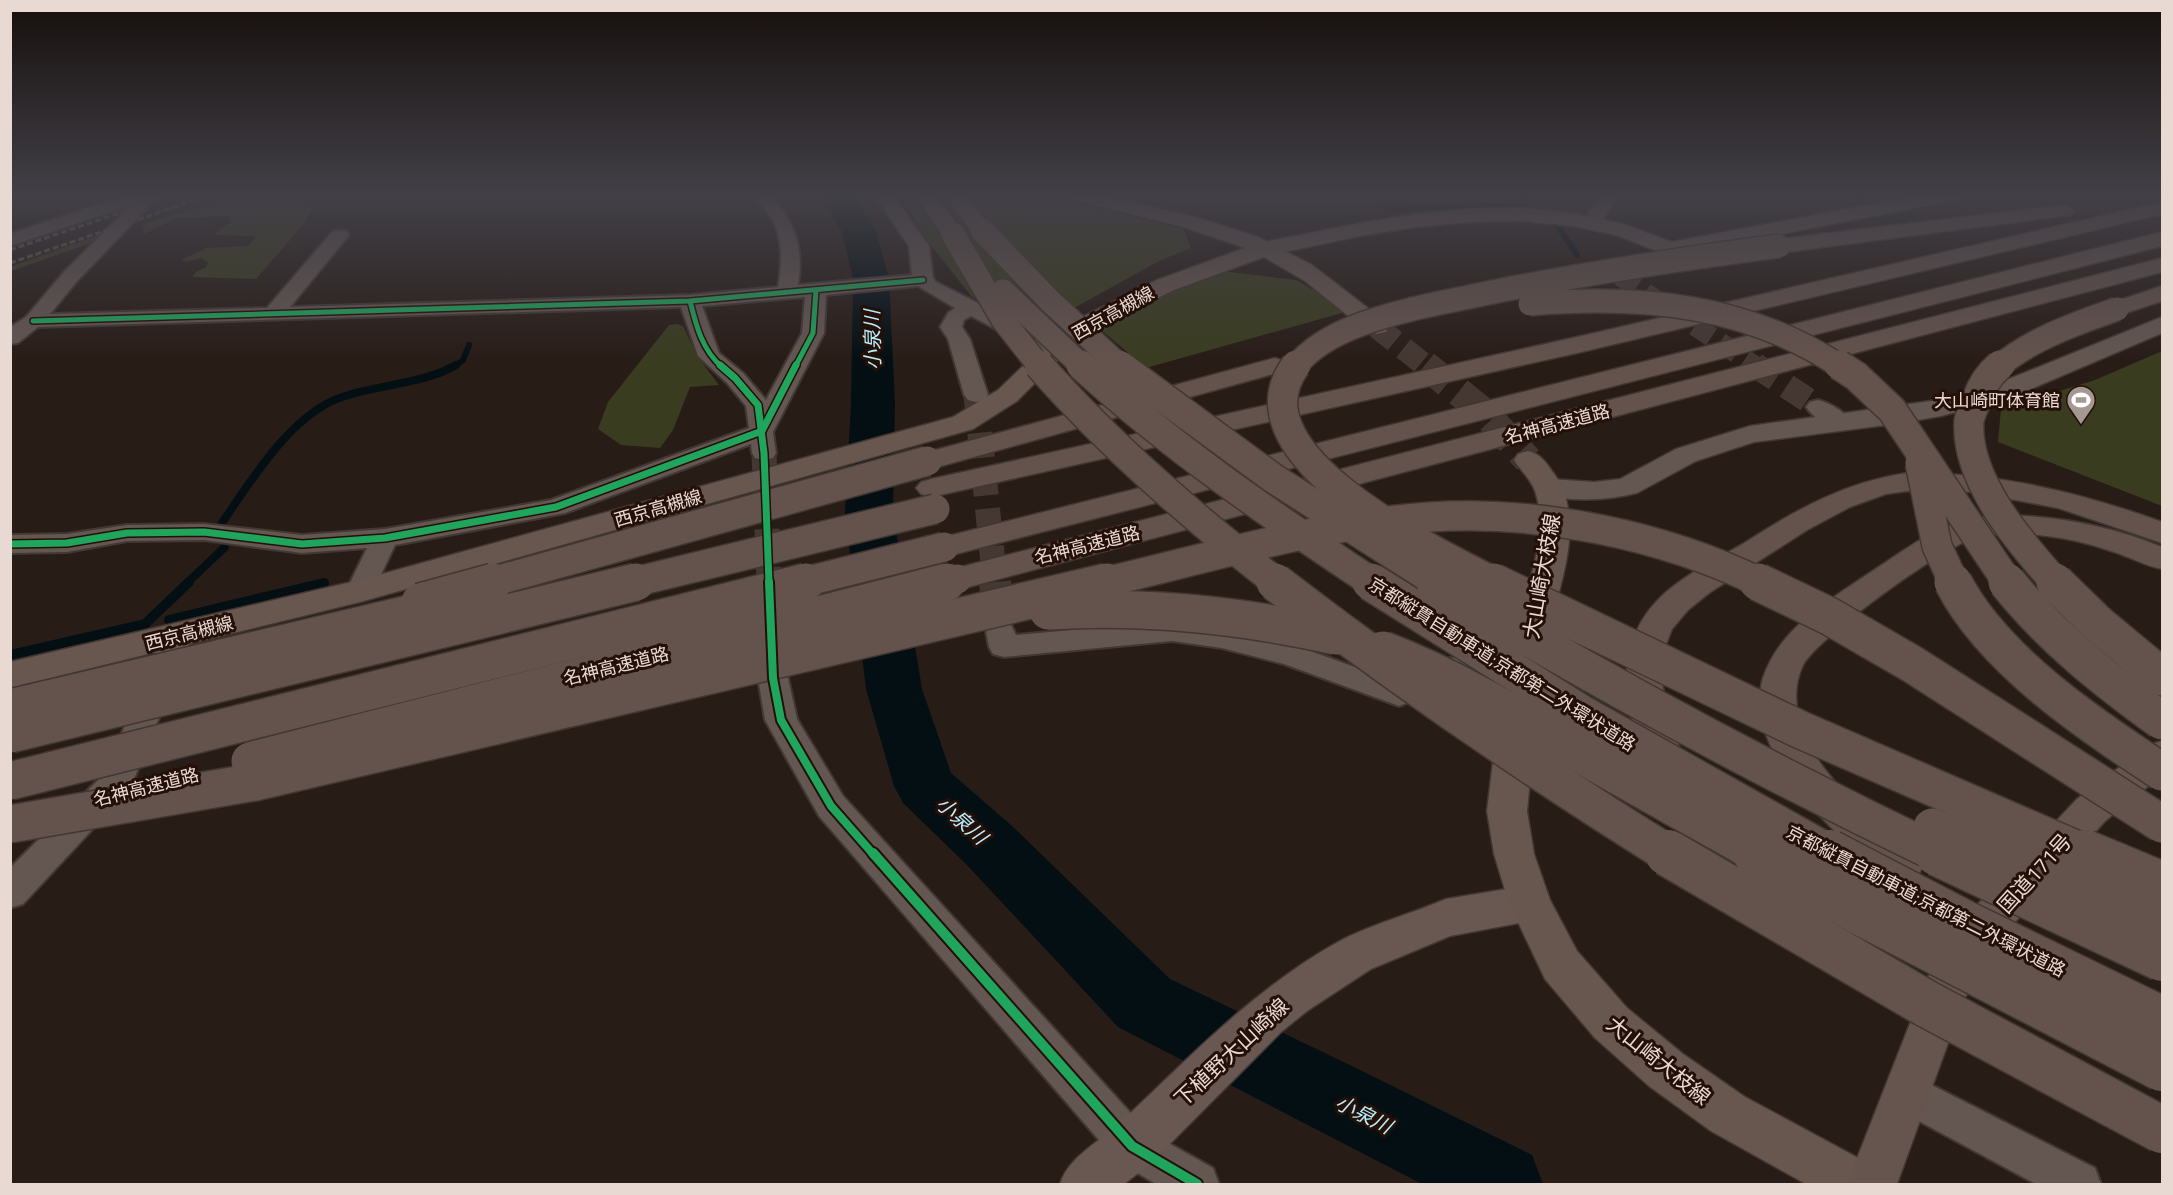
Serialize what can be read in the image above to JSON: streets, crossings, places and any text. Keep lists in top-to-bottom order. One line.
{"streets":{"highway":["名神高速道路","京都縦貫自動車道;京都第二外環状道路","国道171号"],"main road":["西京高槻線","大山崎大枝線","下植野大山崎線"]},"crossings":[["大山崎大枝線","下植野大山崎線"]],"water":["小泉川"],"places":{"sports":["大山崎町体育館"]}}
